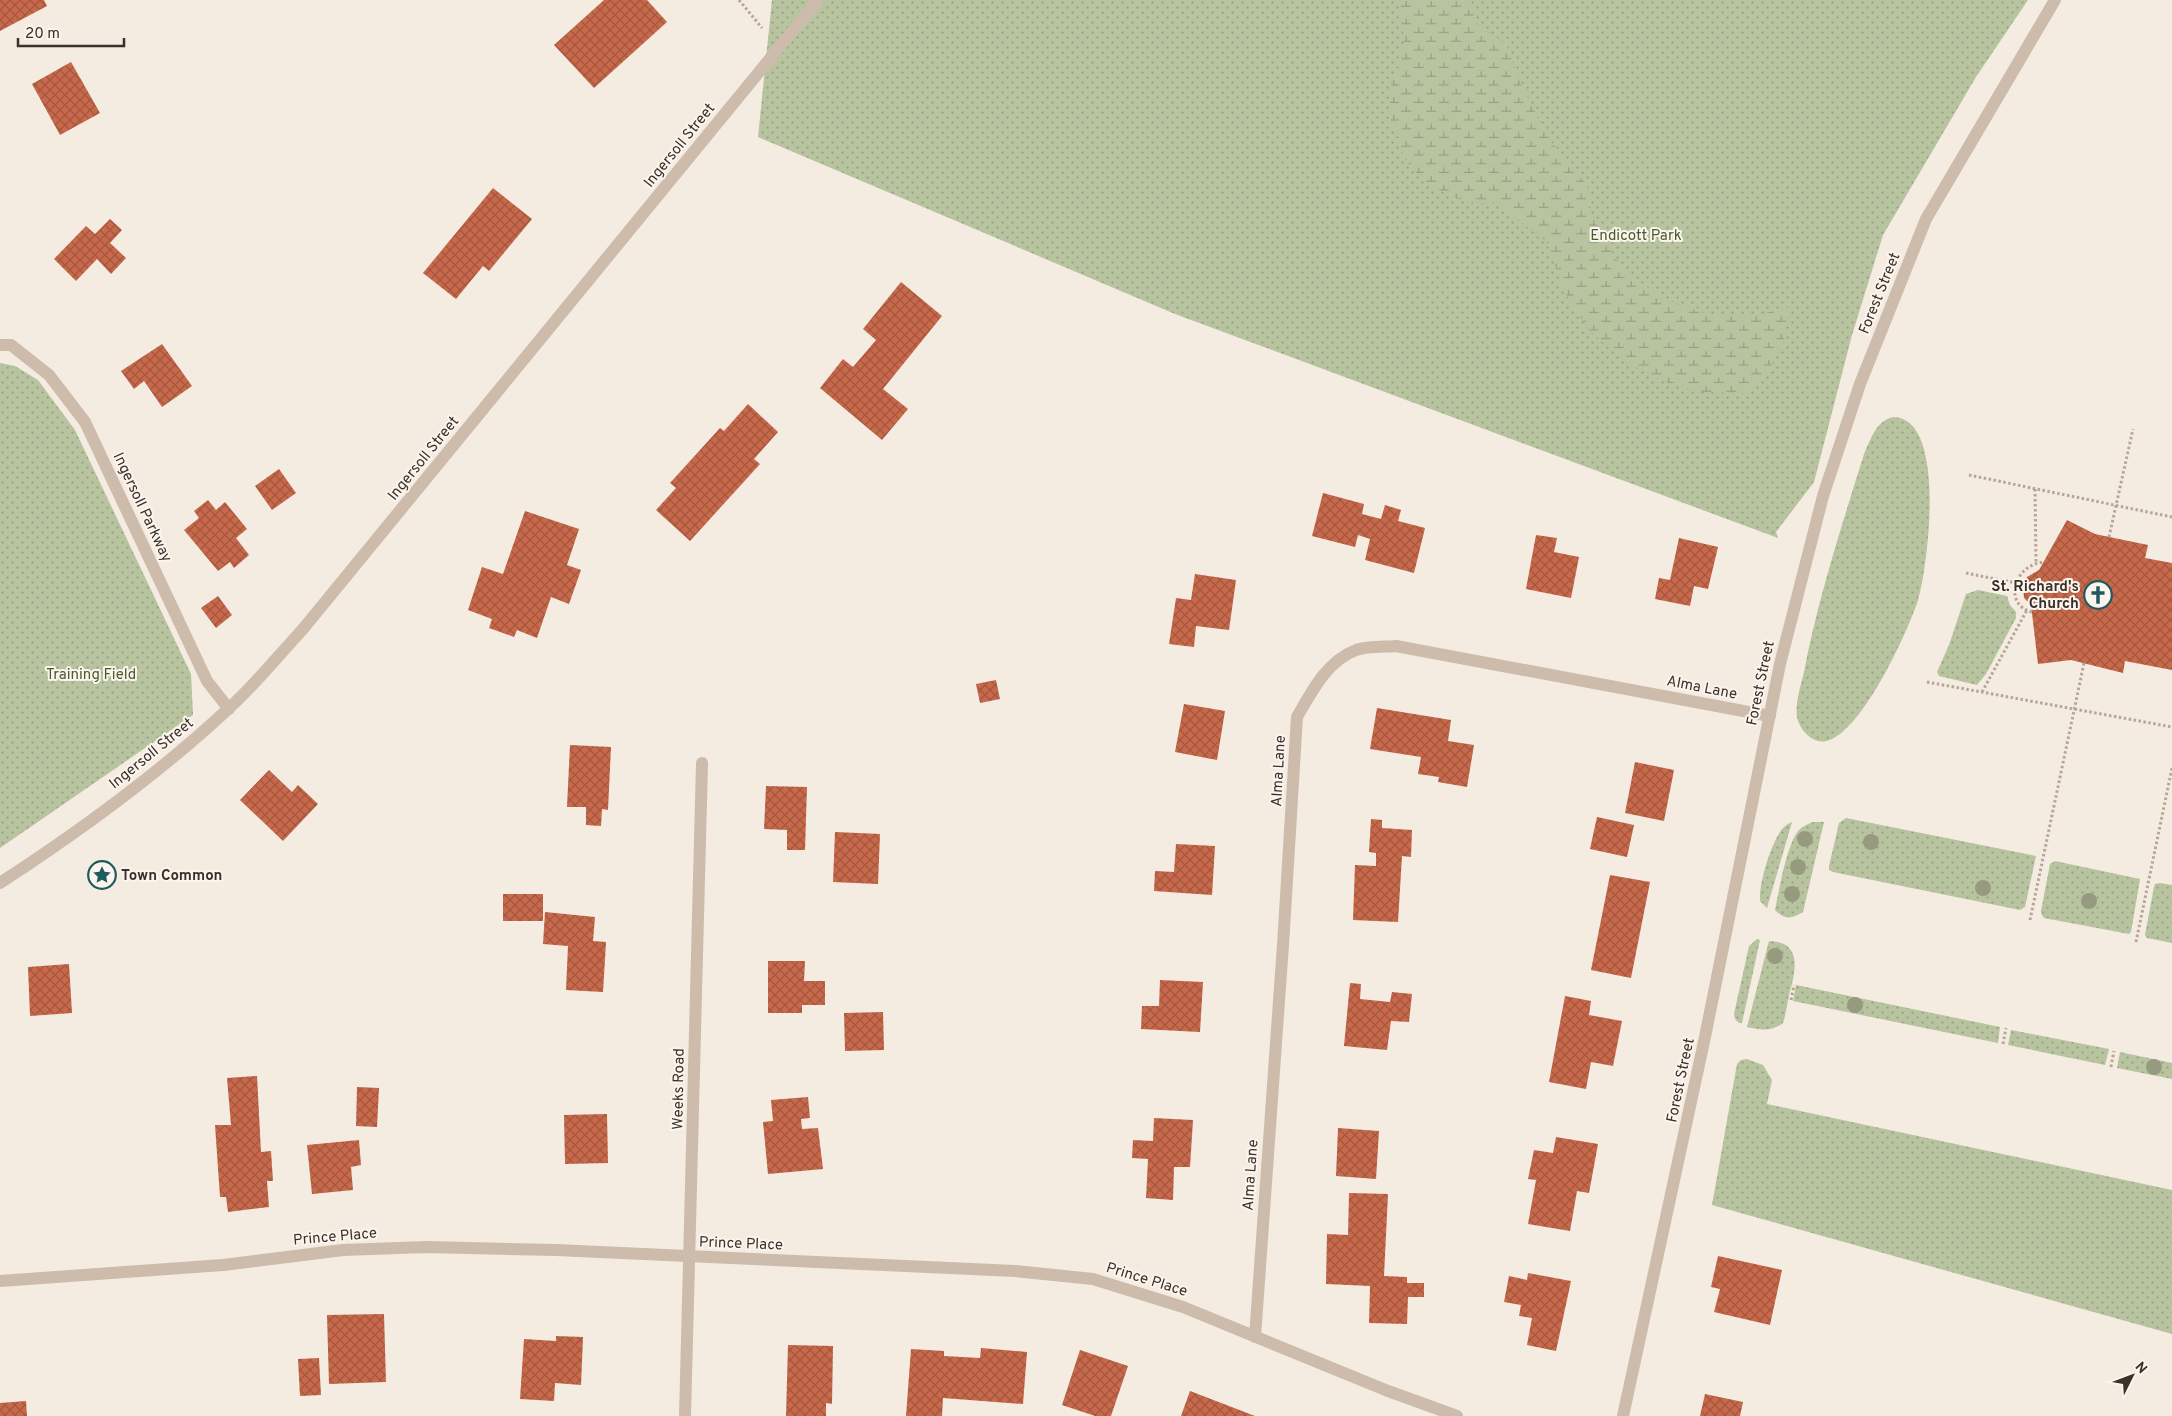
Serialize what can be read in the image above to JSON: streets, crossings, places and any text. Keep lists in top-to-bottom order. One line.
{"streets":{"street":["Ingersoll Street","Forest Street","Ingersoll Parkway","Alma Lane","Weeks Road","Prince Place"]},"crossings":[["Ingersoll Street","Ingersoll Parkway"],["Forest Street","Alma Lane"],["Alma Lane","Prince Place"],["Weeks Road","Prince Place"]],"parks":["Endicott Park","Training Field"],"places":{"church":["St. Richard's Church"],"place":["Town Common"]},"scale_bar":"20 m","north":"top right"}
